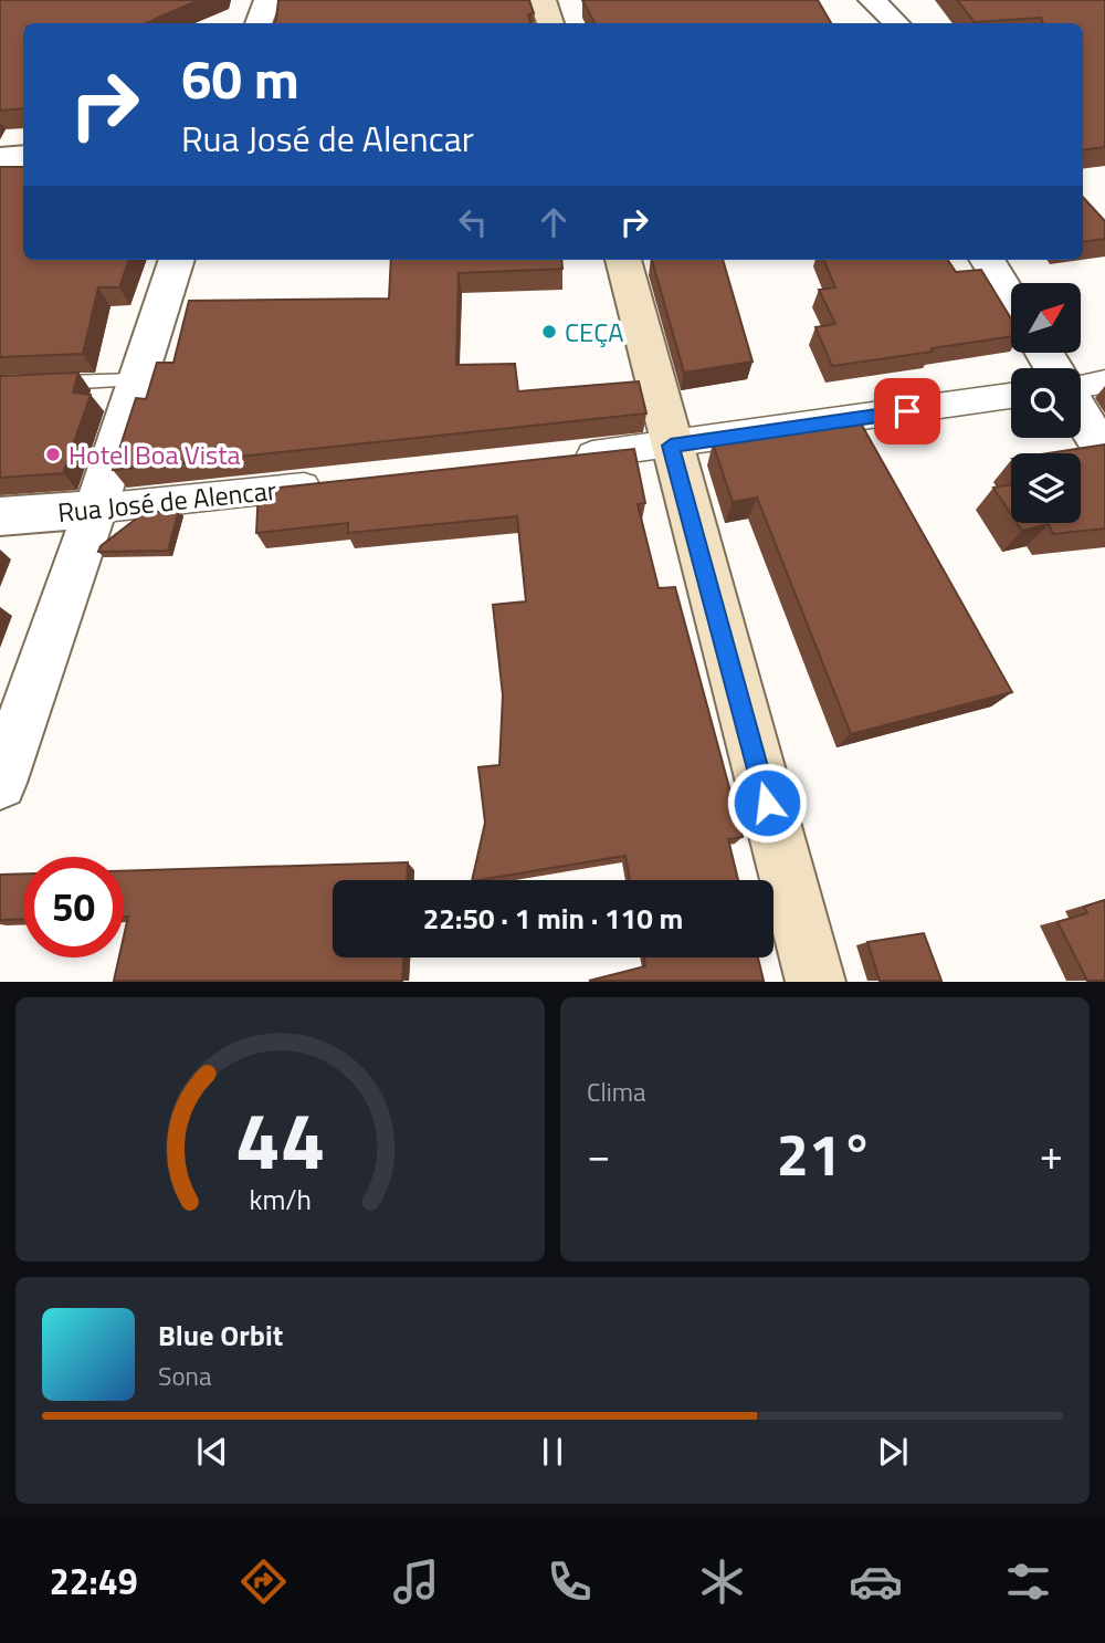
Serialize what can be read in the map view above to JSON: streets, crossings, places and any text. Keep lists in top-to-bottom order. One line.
{"streets":{"street":["Rua José de Alencar"]},"places":["CEÇA","Hotel Boa Vista"],"north":"top right","page":{"turn":["60 m","Rua José de Alencar"],"limit":"50","trip":"22:50 · 1 min · 110 m","tile":"Clima","heat":["−","21°","+"],"song":["Blue Orbit","Sona"],"tabs":"22:49","gauge":["44","km/h"]}}
